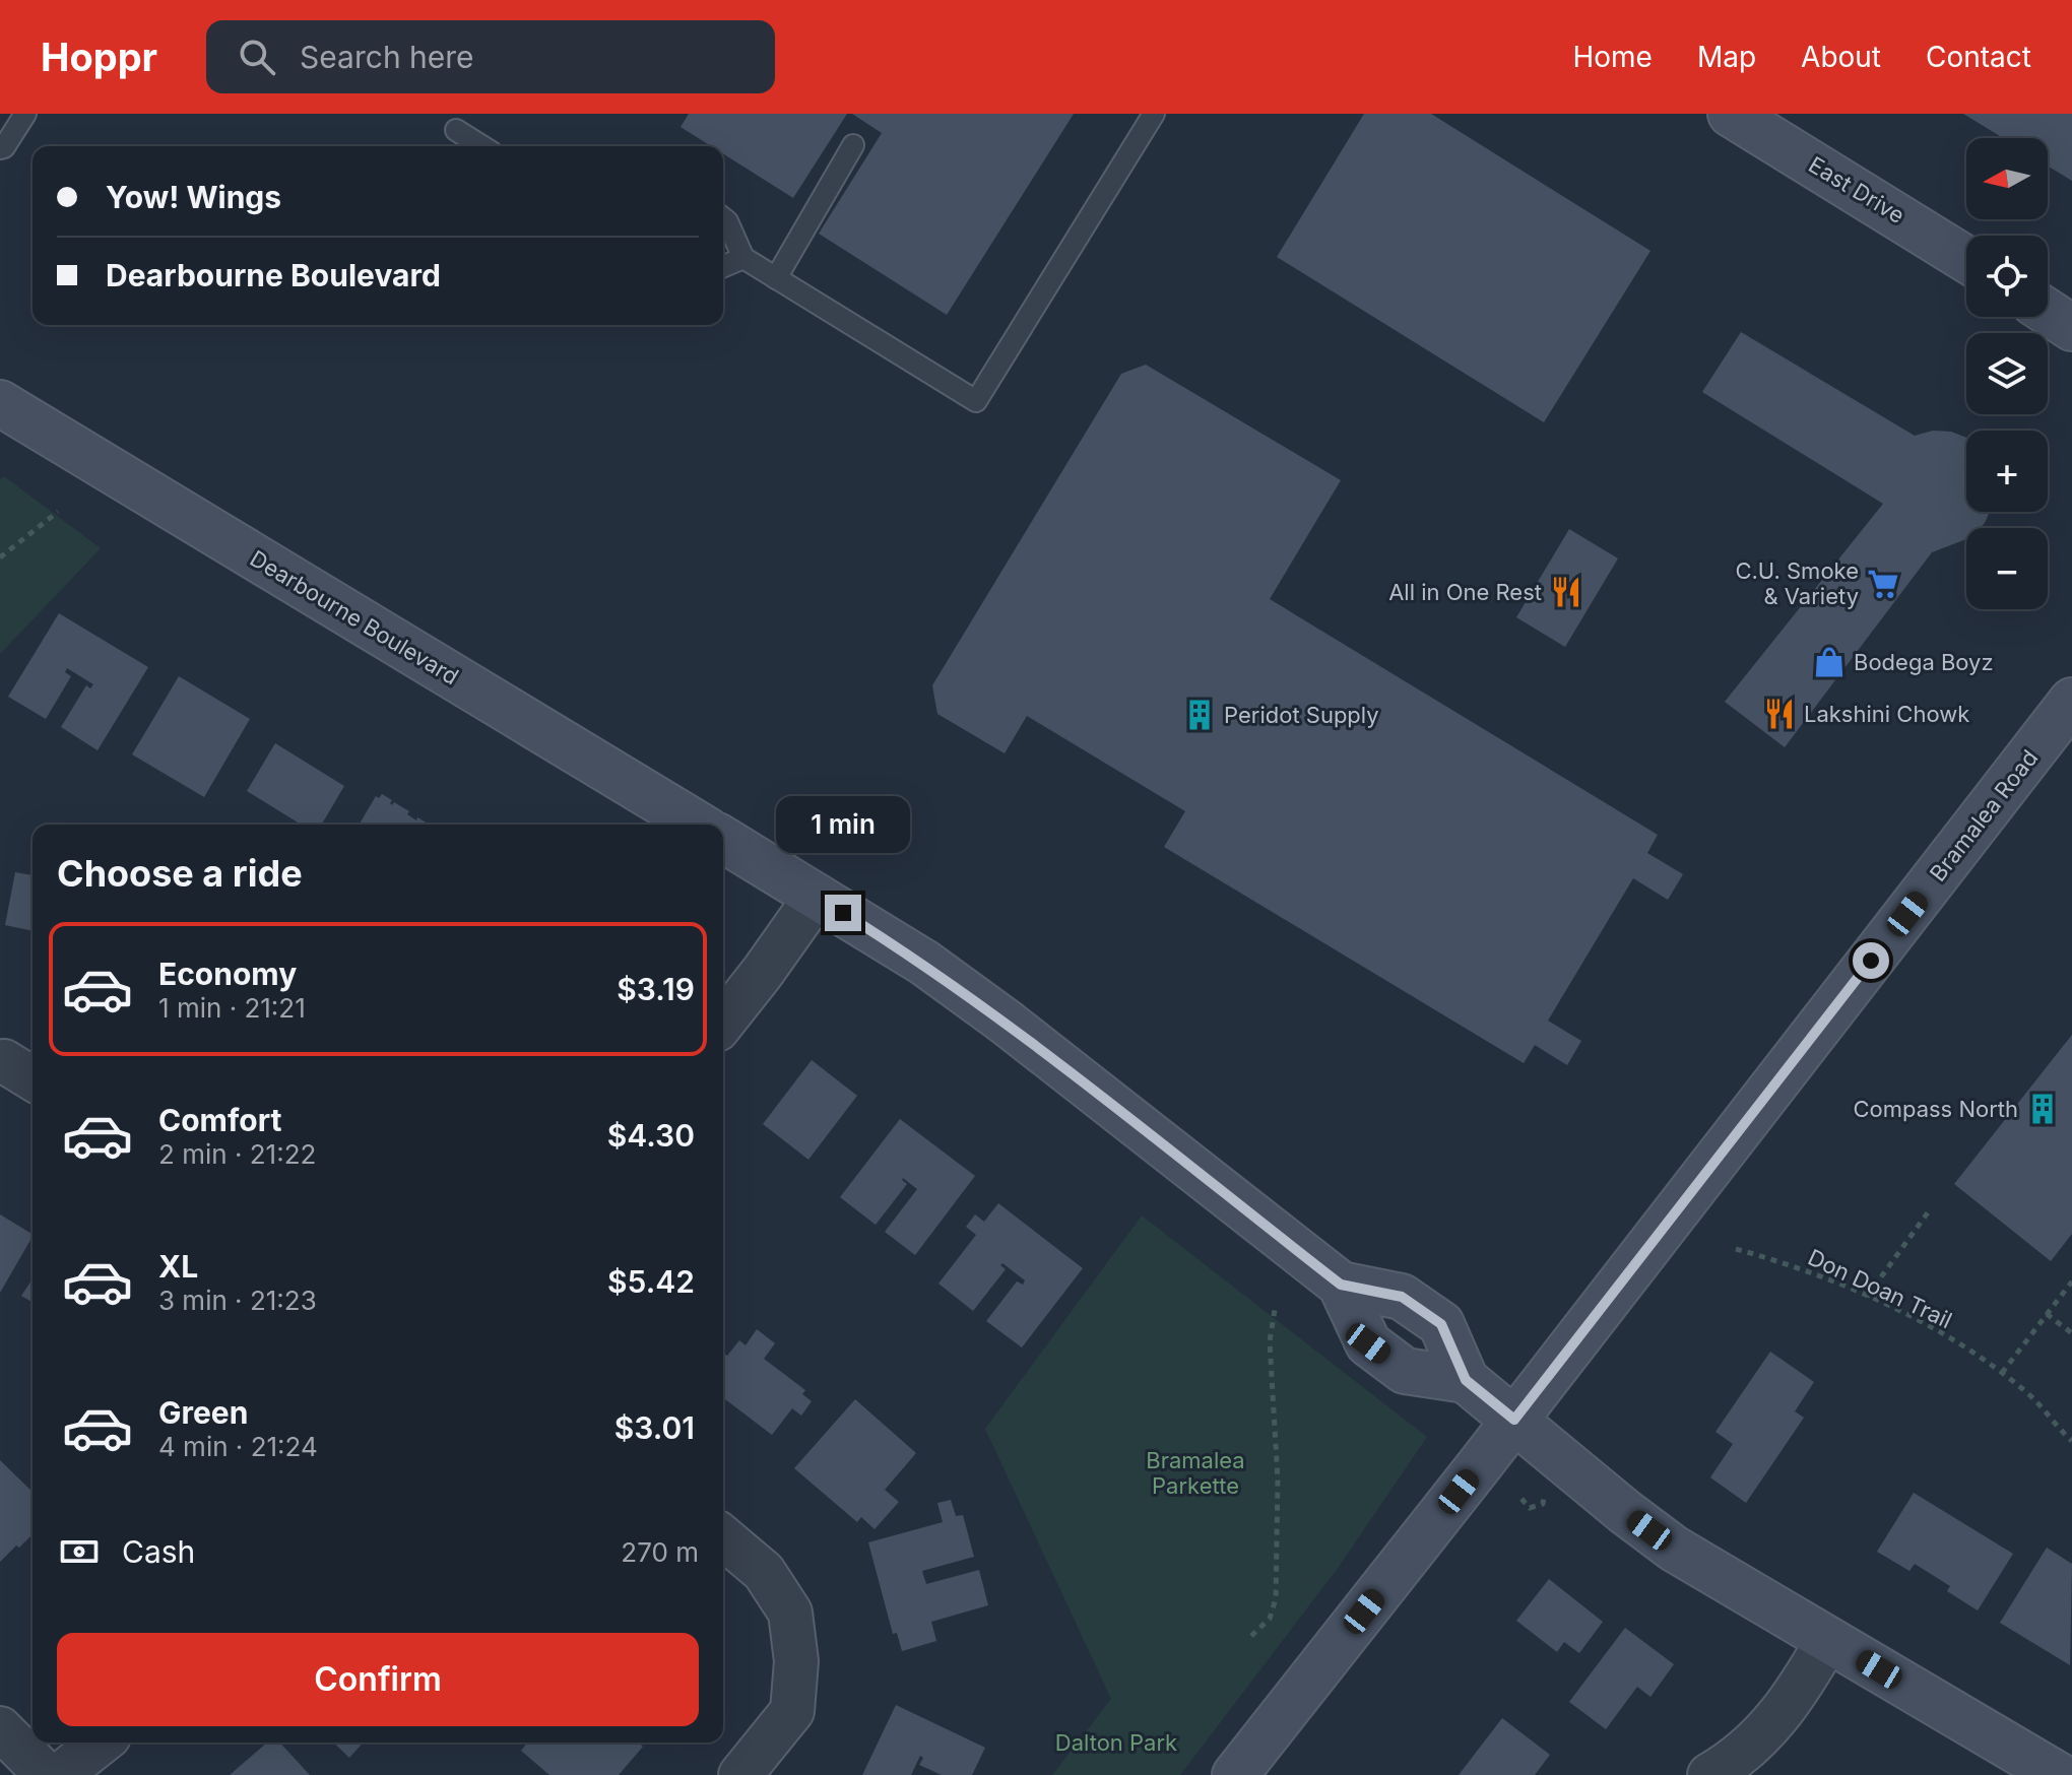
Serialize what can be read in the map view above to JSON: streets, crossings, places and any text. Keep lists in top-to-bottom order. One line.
{"streets":{"street":["East Drive","Dearbourne Boulevard","Bramalea Road"],"path":["Don Doan Trail"]},"parks":["Bramalea Parkette","Dalton Park"],"places":{"supermarket":["C.U. Smoke & Variety"],"restaurant":["All in One Rest","Lakshini Chowk"],"shop":["Bodega Boyz"],"building":["Peridot Supply","Compass North"]},"north":"left","page":{"header":"Hoppr","search":"Search here","nav":["Home","Map","About","Contact"],"map_buttons":["+","−"],"banner":["Yow! Wings","Dearbourne Boulevard"],"bubble":"1 min","heading":"Choose a ride","list":[{"name":"Economy","note":"1 min · 21:21","value":"$3.19"},{"name":"Comfort","note":"2 min · 21:22","value":"$4.30"},{"name":"XL","note":"3 min · 21:23","value":"$5.42"},{"name":"Green","note":"4 min · 21:24","value":"$3.01"}],"pay":["Cash","270 m"],"buttons":"Confirm"}}
